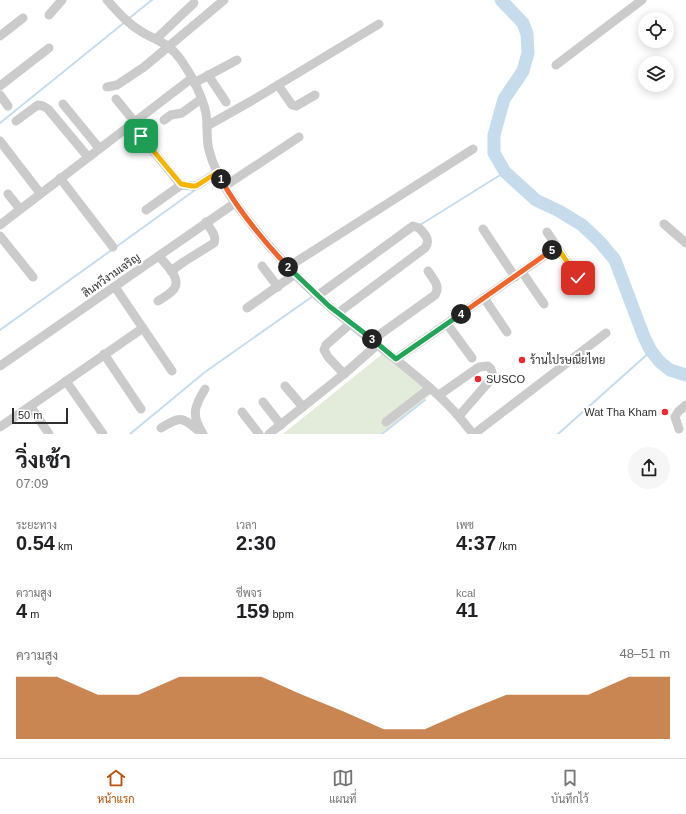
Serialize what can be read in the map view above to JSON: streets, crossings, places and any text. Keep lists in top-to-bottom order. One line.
{"streets":{"street":["สินทวีงามเจริญ"]},"places":["ร้านไปรษณียไทย","SUSCO","Wat Tha Kham"],"scale_bar":"50 m","page":{"pins":["1","5","2","4","3"],"scale":"50 m","heading":["วิ่งเช้า","07:09"],"stats":[["ระยะทาง","0.54 km"],["เวลา","2:30"],["เพซ","4:37 /km"],["ความสูง","4 m"],["ชีพจร","159 bpm"],["kcal","41"]],"chart":["ความสูง","48–51 m"],"tabs":["หน้าแรก","แผนที่","บันทึกไว้"]}}
